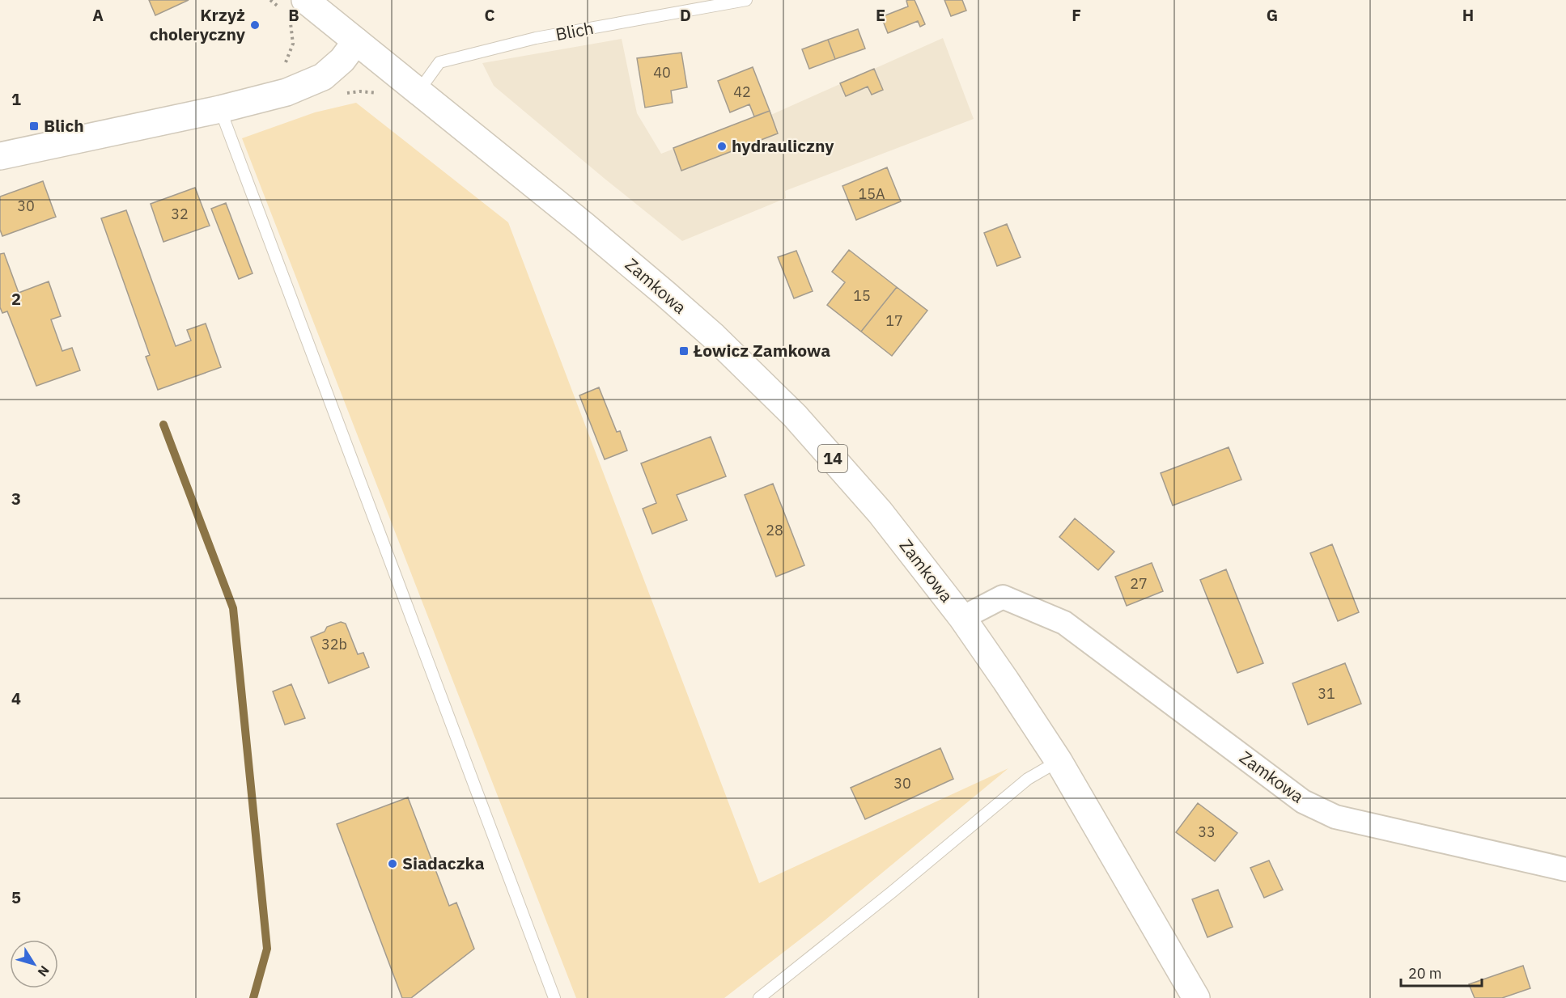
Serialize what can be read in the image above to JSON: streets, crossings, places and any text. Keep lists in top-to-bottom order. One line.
{"streets":{"main road":["Zamkowa","14"],"lane":["Blich"]},"crossings":[["Blich","Zamkowa"]],"places":{"other":["Krzyż choleryczny","hydrauliczny","Siadaczka"],"transit":["Blich","Łowicz Zamkowa"]},"house_numbers":["40","42","15A","30","32","15","17","28","27","32b","31","30","33"],"scale_bar":"20 m","north":"bottom right","grid":{"columns":["A","B","C","D","E","F","G","H"],"rows":["1","2","3","4","5"]}}
